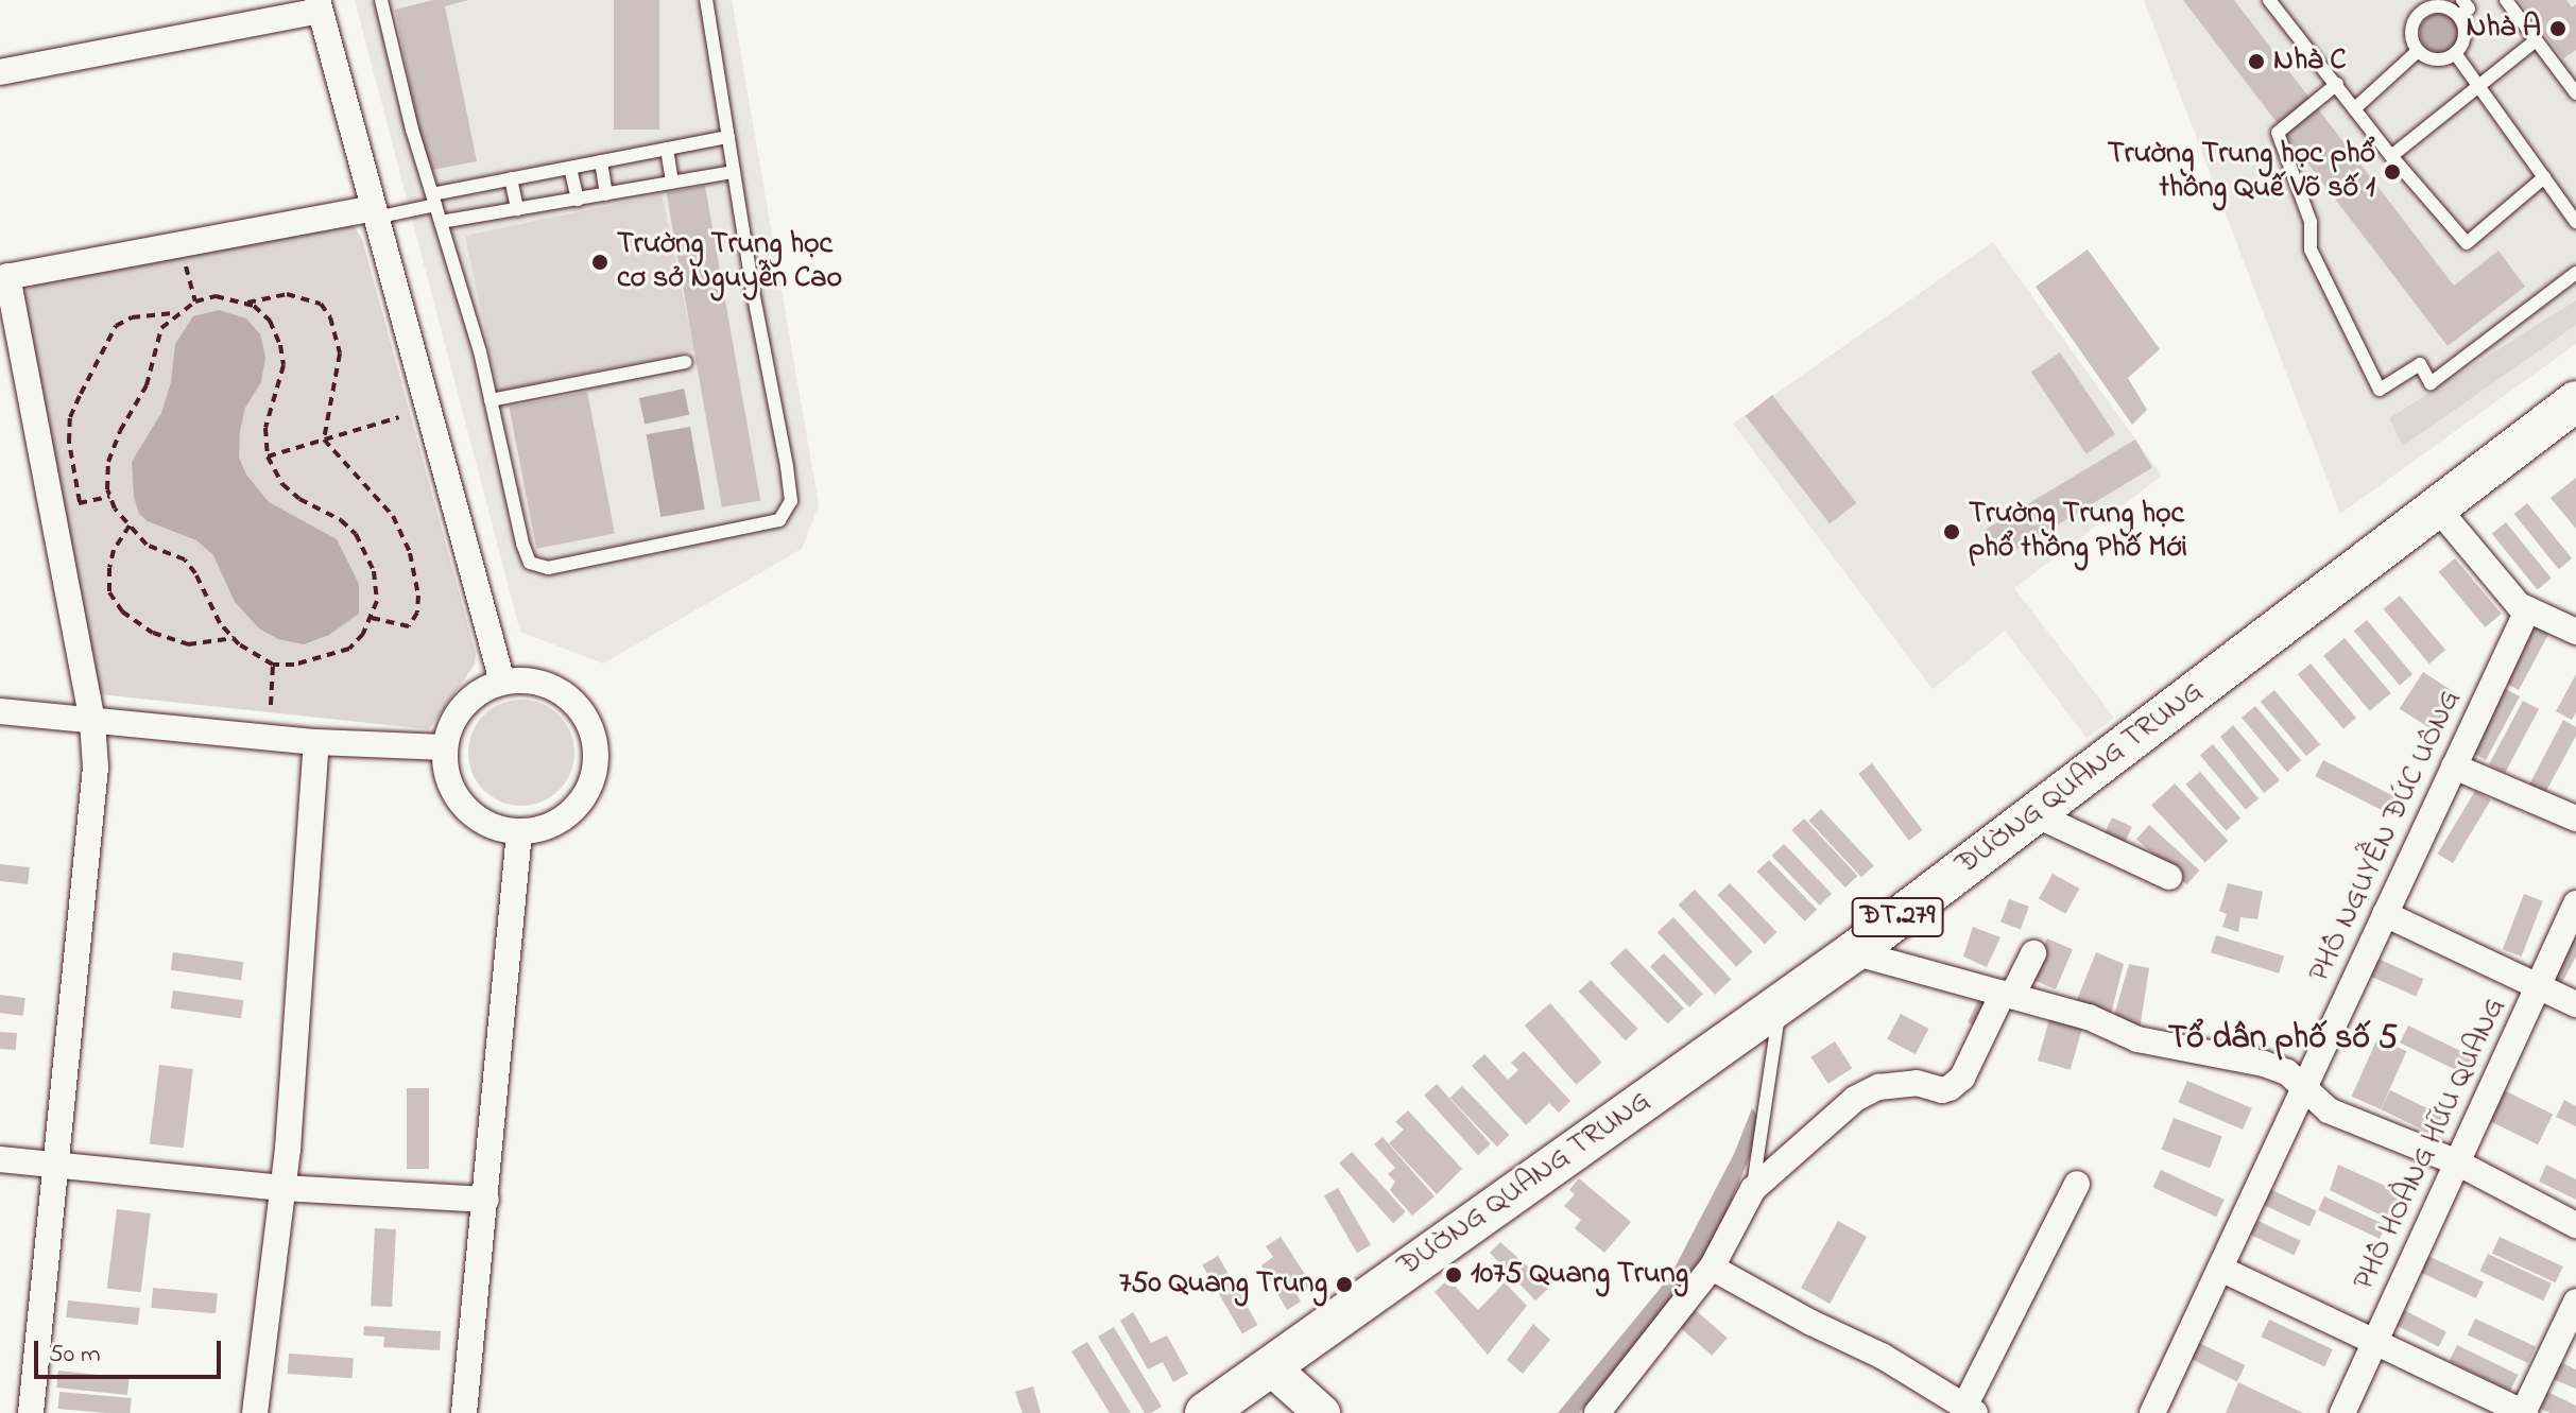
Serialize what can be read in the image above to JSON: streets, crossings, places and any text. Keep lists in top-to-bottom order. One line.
{"streets":{"main road":["ĐƯỜNG QUANG TRUNG","ĐT.279"],"street":["PHỐ NGUYỄN ĐỨC UÔNG","PHỐ HOÀNG HỮU QUANG"]},"districts":["Tổ dân phố số 5"],"places":["Nhà A","Nhà C","Trường Trung học phổ thông Quế Võ số 1","Trường Trung học cơ sở Nguyễn Cao","Trường Trung học phổ thông Phố Mới","1075 Quang Trung","750 Quang Trung"],"scale_bar":"50 m"}
